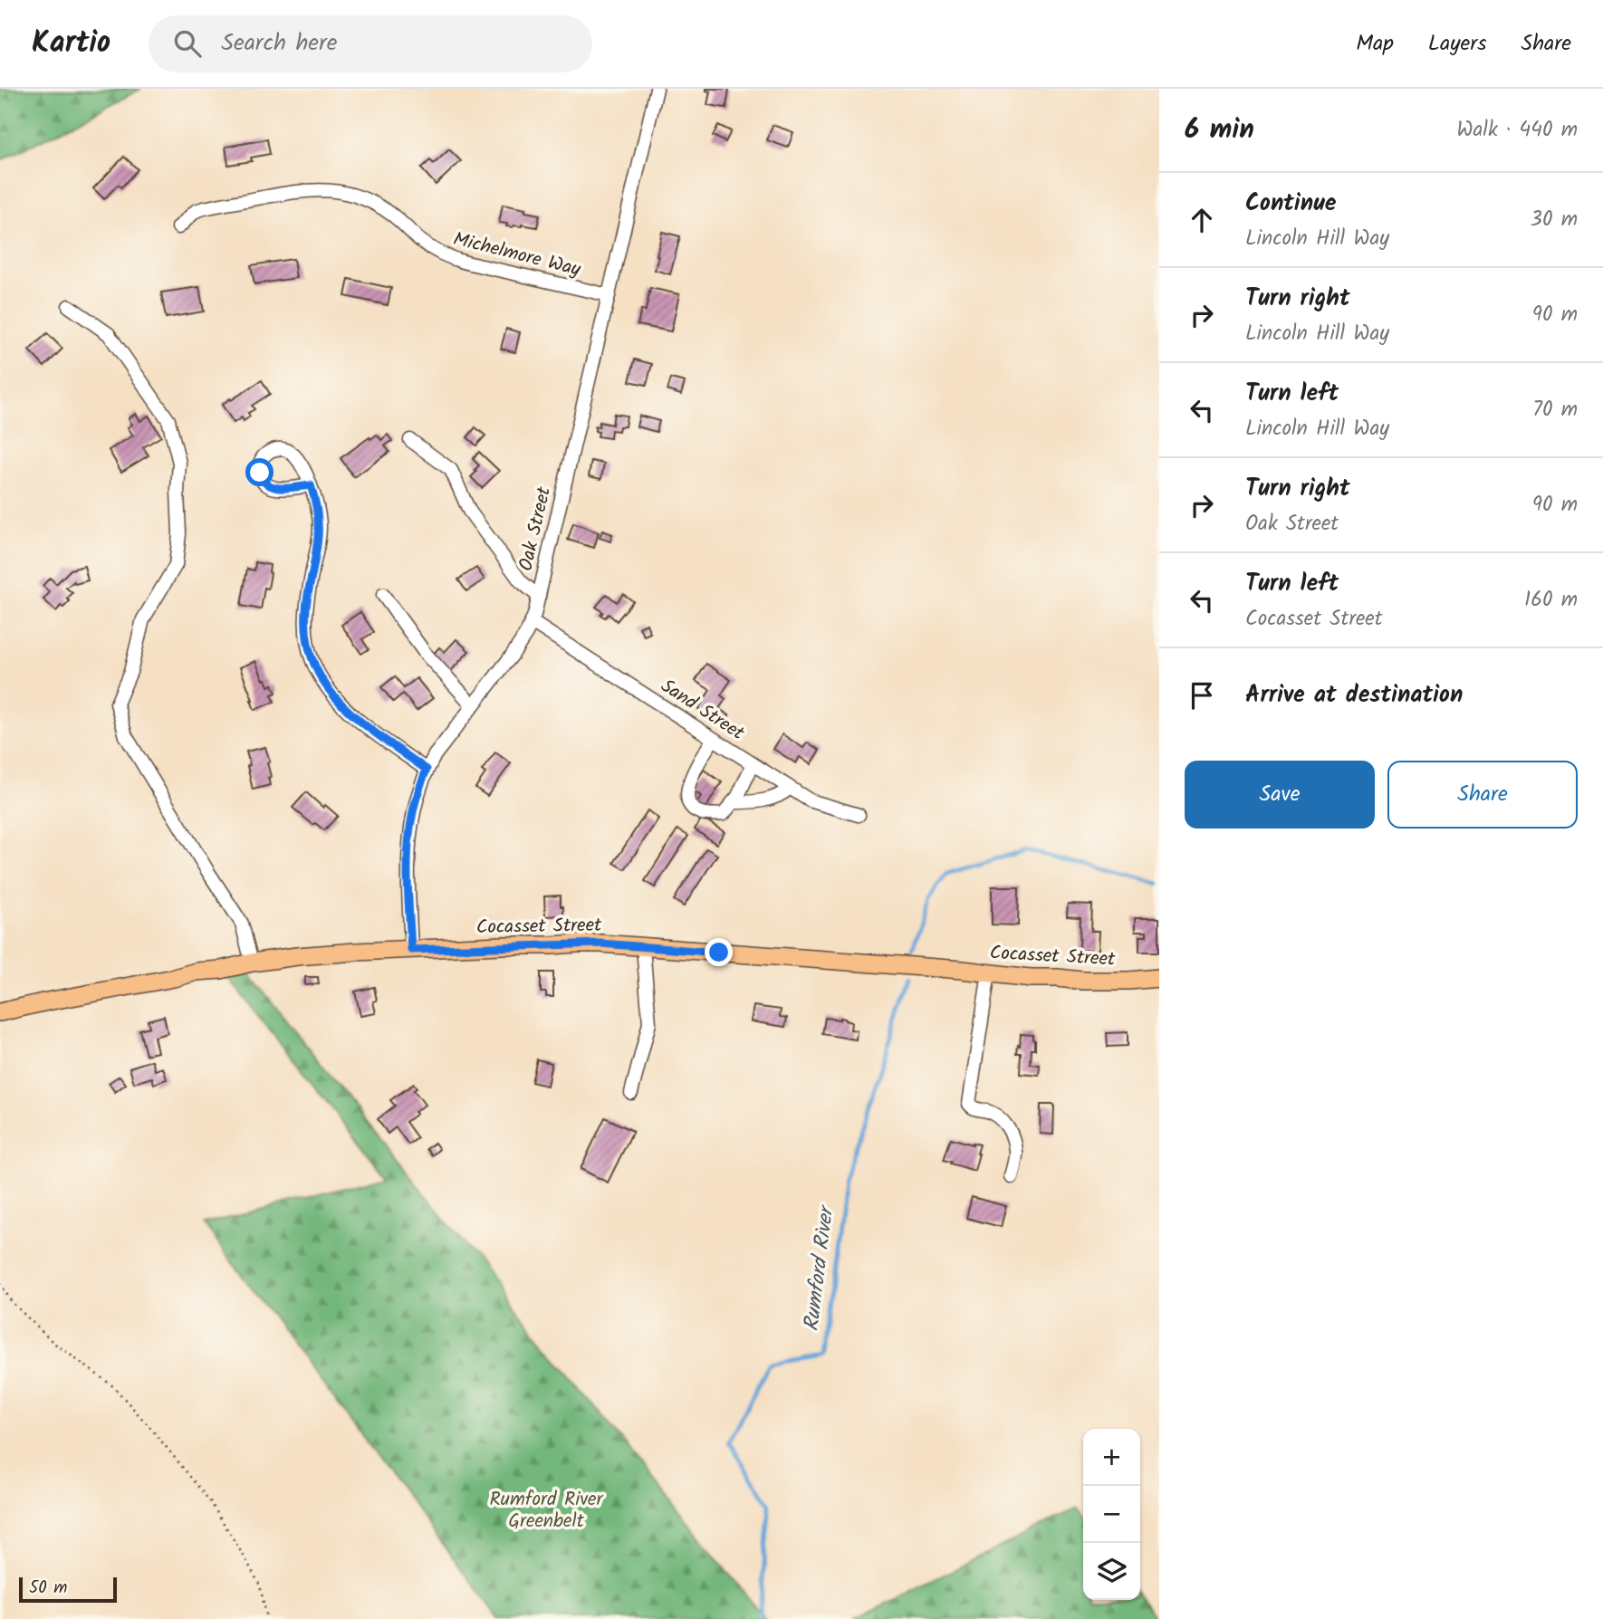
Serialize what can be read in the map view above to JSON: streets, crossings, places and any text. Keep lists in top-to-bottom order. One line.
{"streets":{"main road":["Cocasset Street"],"street":["Michelmore Way","Oak Street","Sand Street"]},"crossings":[["Michelmore Way","Oak Street"],["Oak Street","Sand Street"],["Oak Street","Cocasset Street"]],"water":["Rumford River"],"parks":["Rumford River Greenbelt"],"scale_bar":"50 m","page":{"header":"Kartio","search":"Search here","nav":["Map","Layers","Share"],"heading":["6 min","Walk · 440 m"],"list":[["Continue","Lincoln Hill Way","30 m"],["Turn right","Lincoln Hill Way","90 m"],["Turn left","Lincoln Hill Way","70 m"],["Turn right","Oak Street","90 m"],["Turn left","Cocasset Street","160 m"],"Arrive at destination"],"buttons":["Save","Share"],"map_buttons":["+","−"],"scale":"50 m"}}
